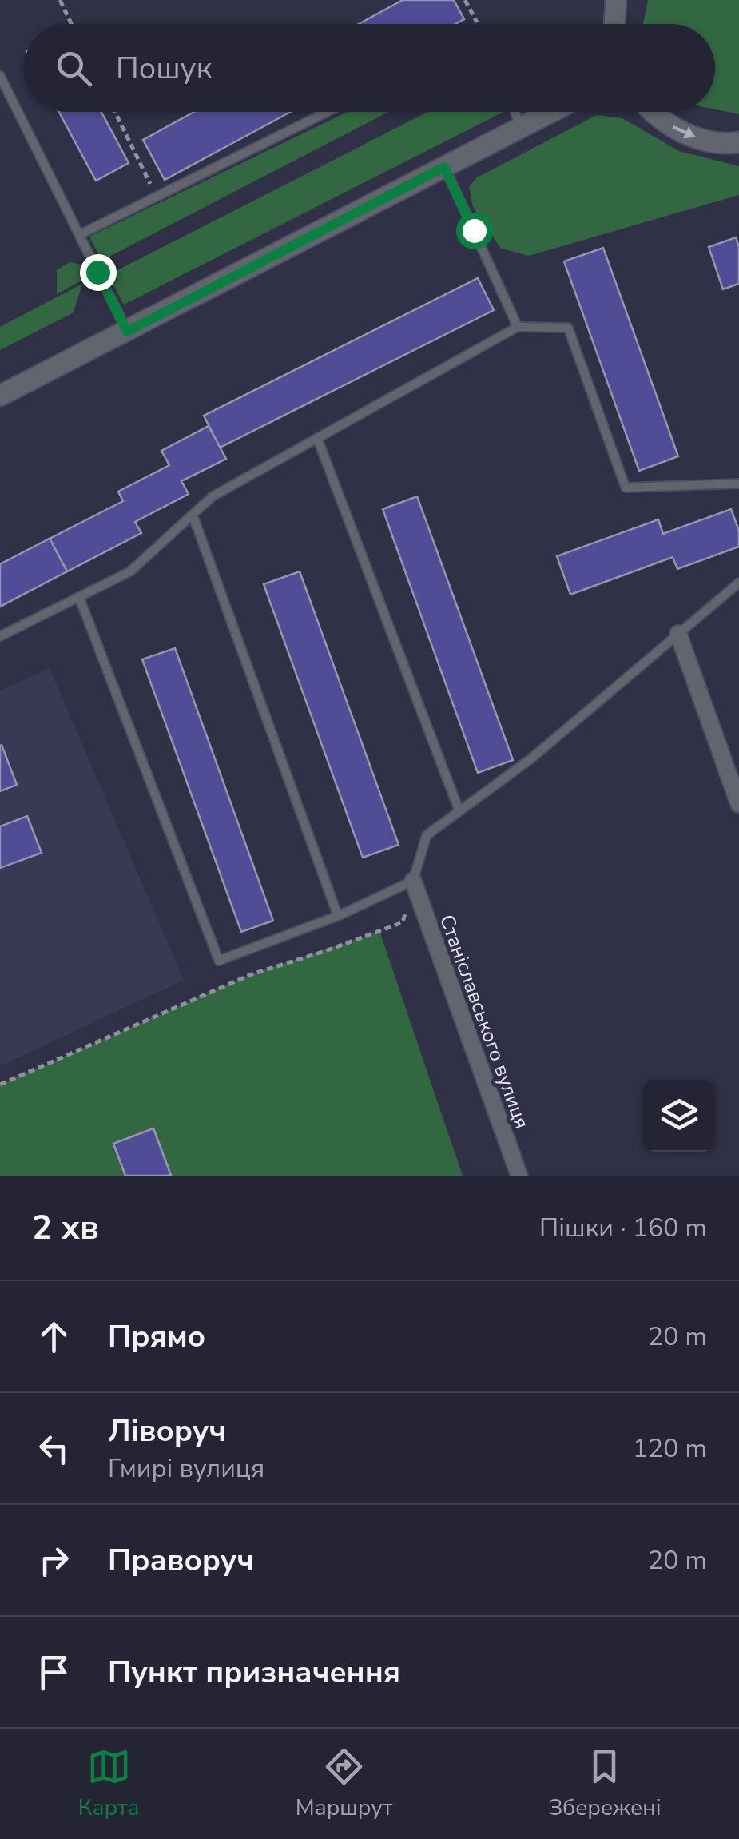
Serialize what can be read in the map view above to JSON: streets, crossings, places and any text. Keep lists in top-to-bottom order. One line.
{"streets":{"street":["Станіславського вулиця"]},"page":{"search":"Пошук","heading":["2 хв","Пішки · 160 m"],"list":[["Прямо","20 m"],["Ліворуч","Гмирі вулиця","120 m"],["Праворуч","20 m"],"Пункт призначення"],"nav":["Карта","Маршрут","Збережені"]}}
